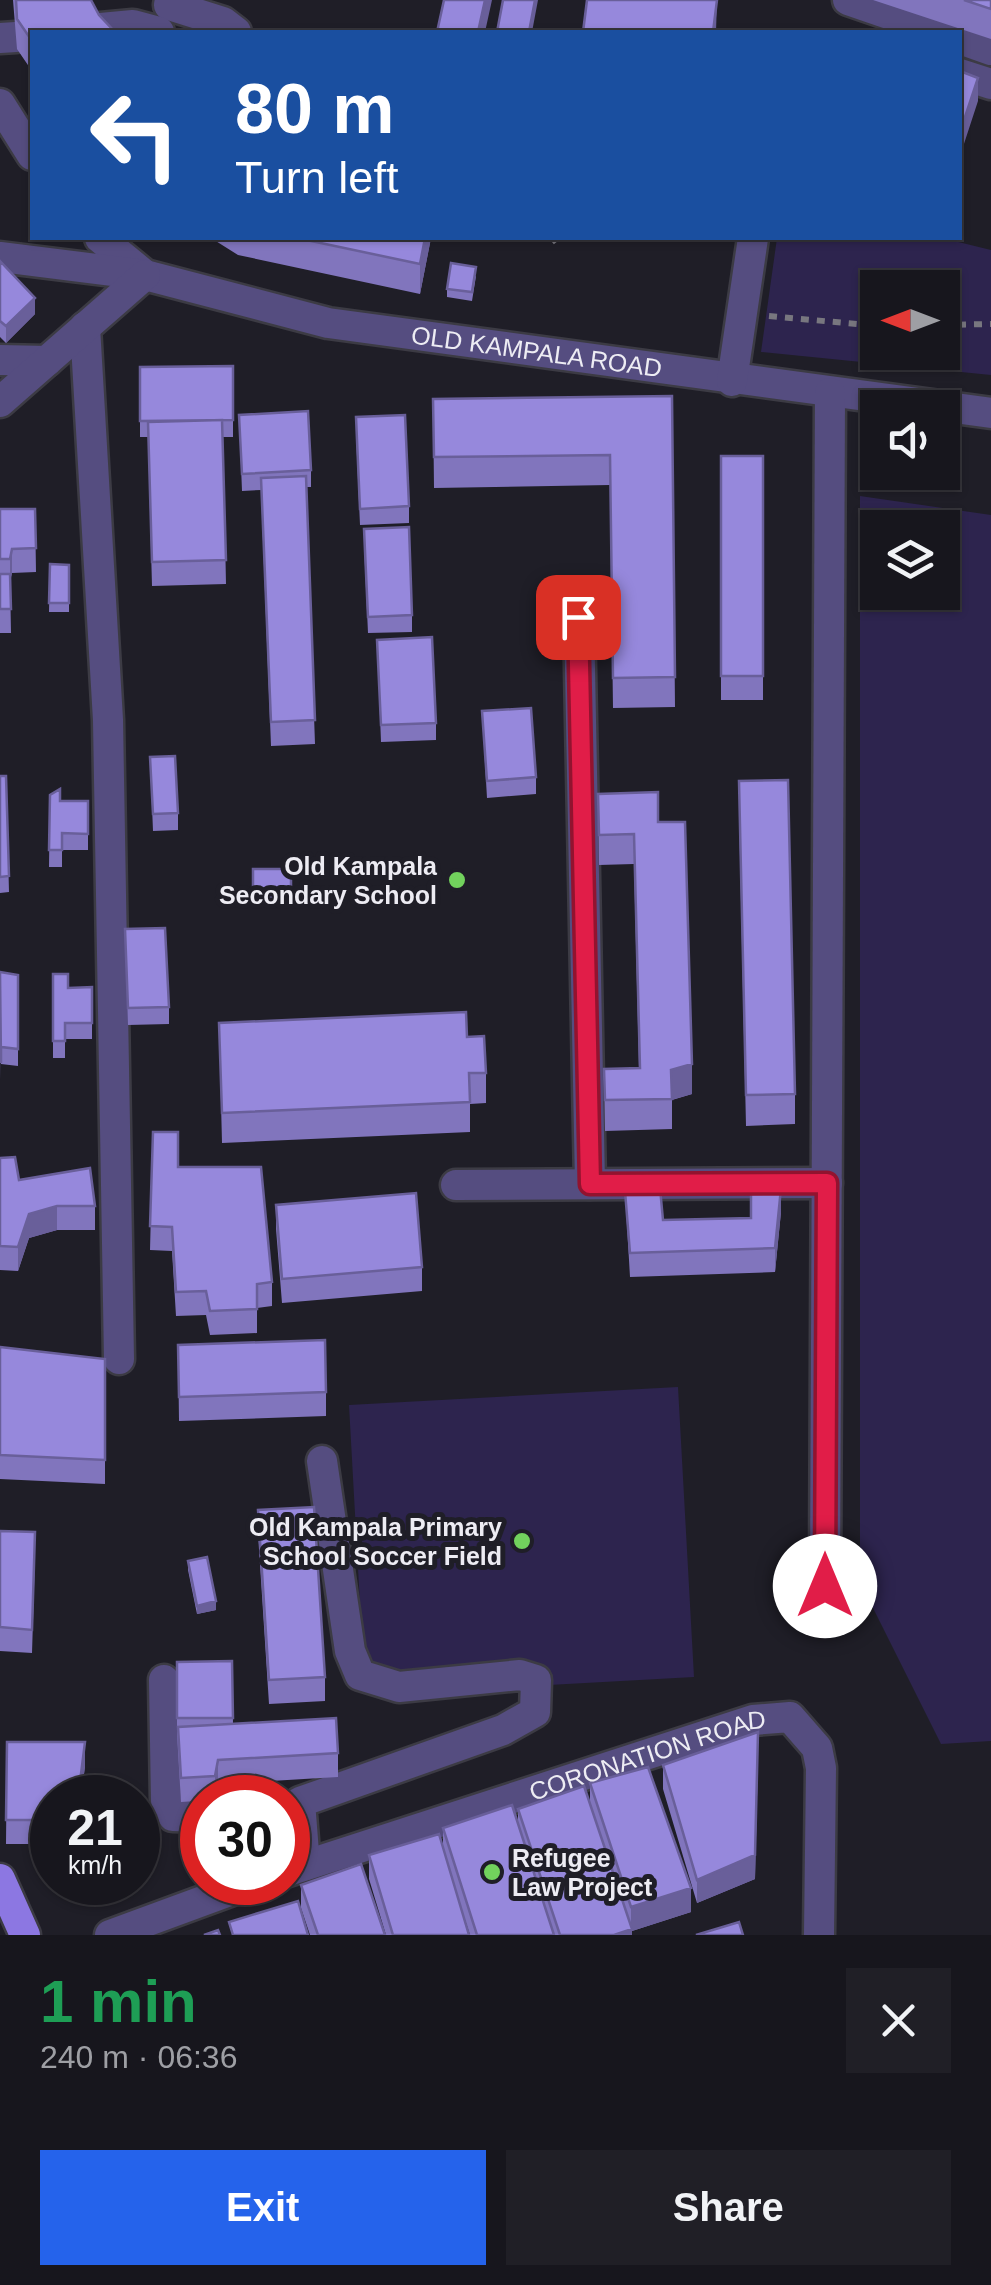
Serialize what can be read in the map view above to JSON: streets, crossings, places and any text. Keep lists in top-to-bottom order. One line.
{"streets":{"street":["OLD KAMPALA ROAD","CORONATION ROAD"]},"places":["Old Kampala Secondary School","Old Kampala Primary School Soccer Field","Refugee Law Project"],"north":"left","page":{"turn":["80 m","Turn left"],"speed":"21 km/h","limit":"30","heading":["1 min","240 m · 06:36"],"buttons":["Exit","Share"]}}
